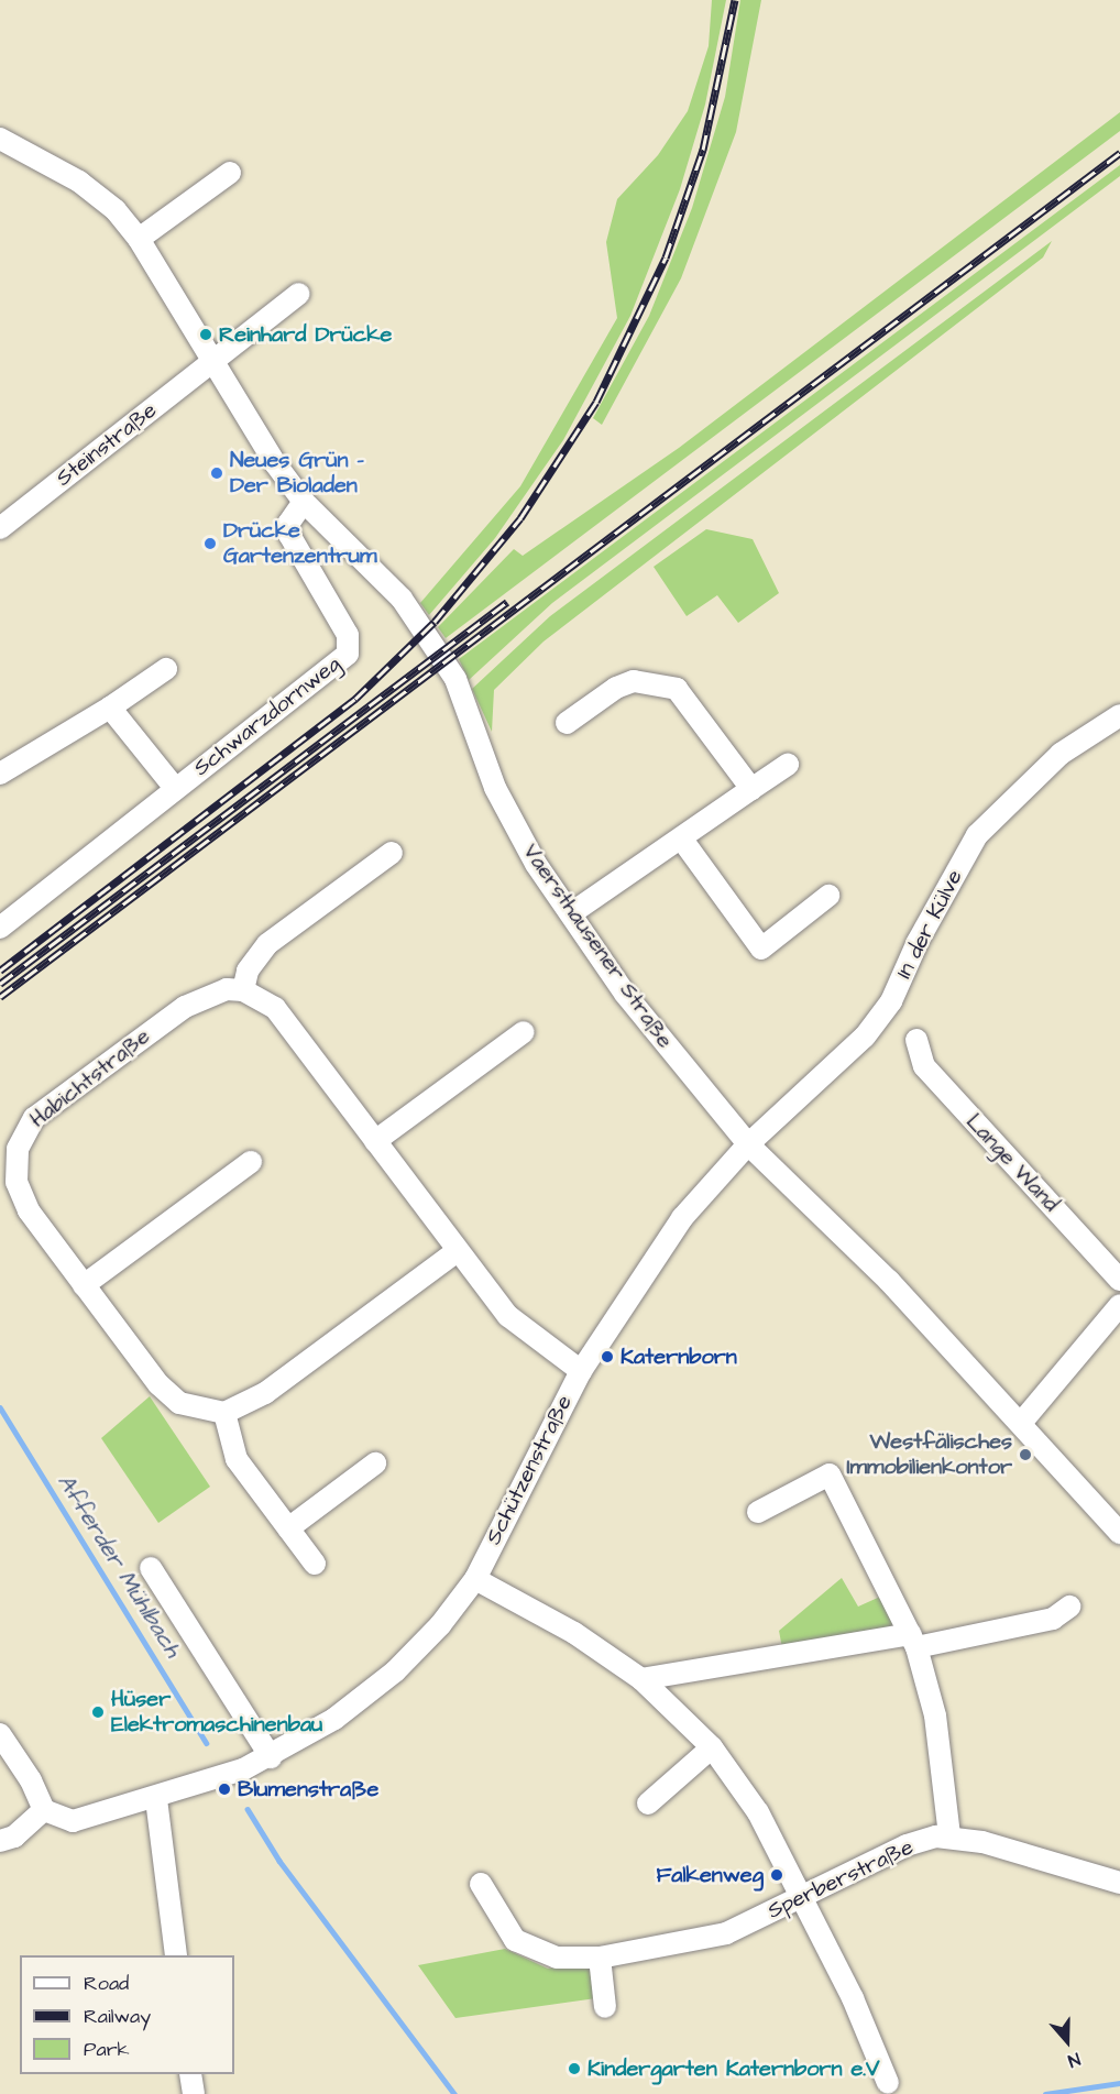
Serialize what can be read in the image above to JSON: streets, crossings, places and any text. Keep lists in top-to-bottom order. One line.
{"streets":{"street":["Steinstraße","Schwarzdornweg","In der Külve","Vaersthausener Straße","Habichtstraße","Lange Wand","Schützenstraße","Sperberstraße"]},"crossings":[["Steinstraße","Vaersthausener Straße"],["Schwarzdornweg","Vaersthausener Straße"],["In der Külve","Vaersthausener Straße"],["In der Külve","Schützenstraße"],["Vaersthausener Straße","Schützenstraße"]],"water":["Afferder Mühlbach"],"places":["Reinhard Drücke","Neues Grün - Der Bioladen","Drücke Gartenzentrum","Katernborn","Westfälisches Immobilienkontor","Hüser Elektromaschinenbau","Blumenstraße","Falkenweg","Kindergarten Katernborn e.V"],"legend":["Road","Railway","Park"],"north":"bottom"}
